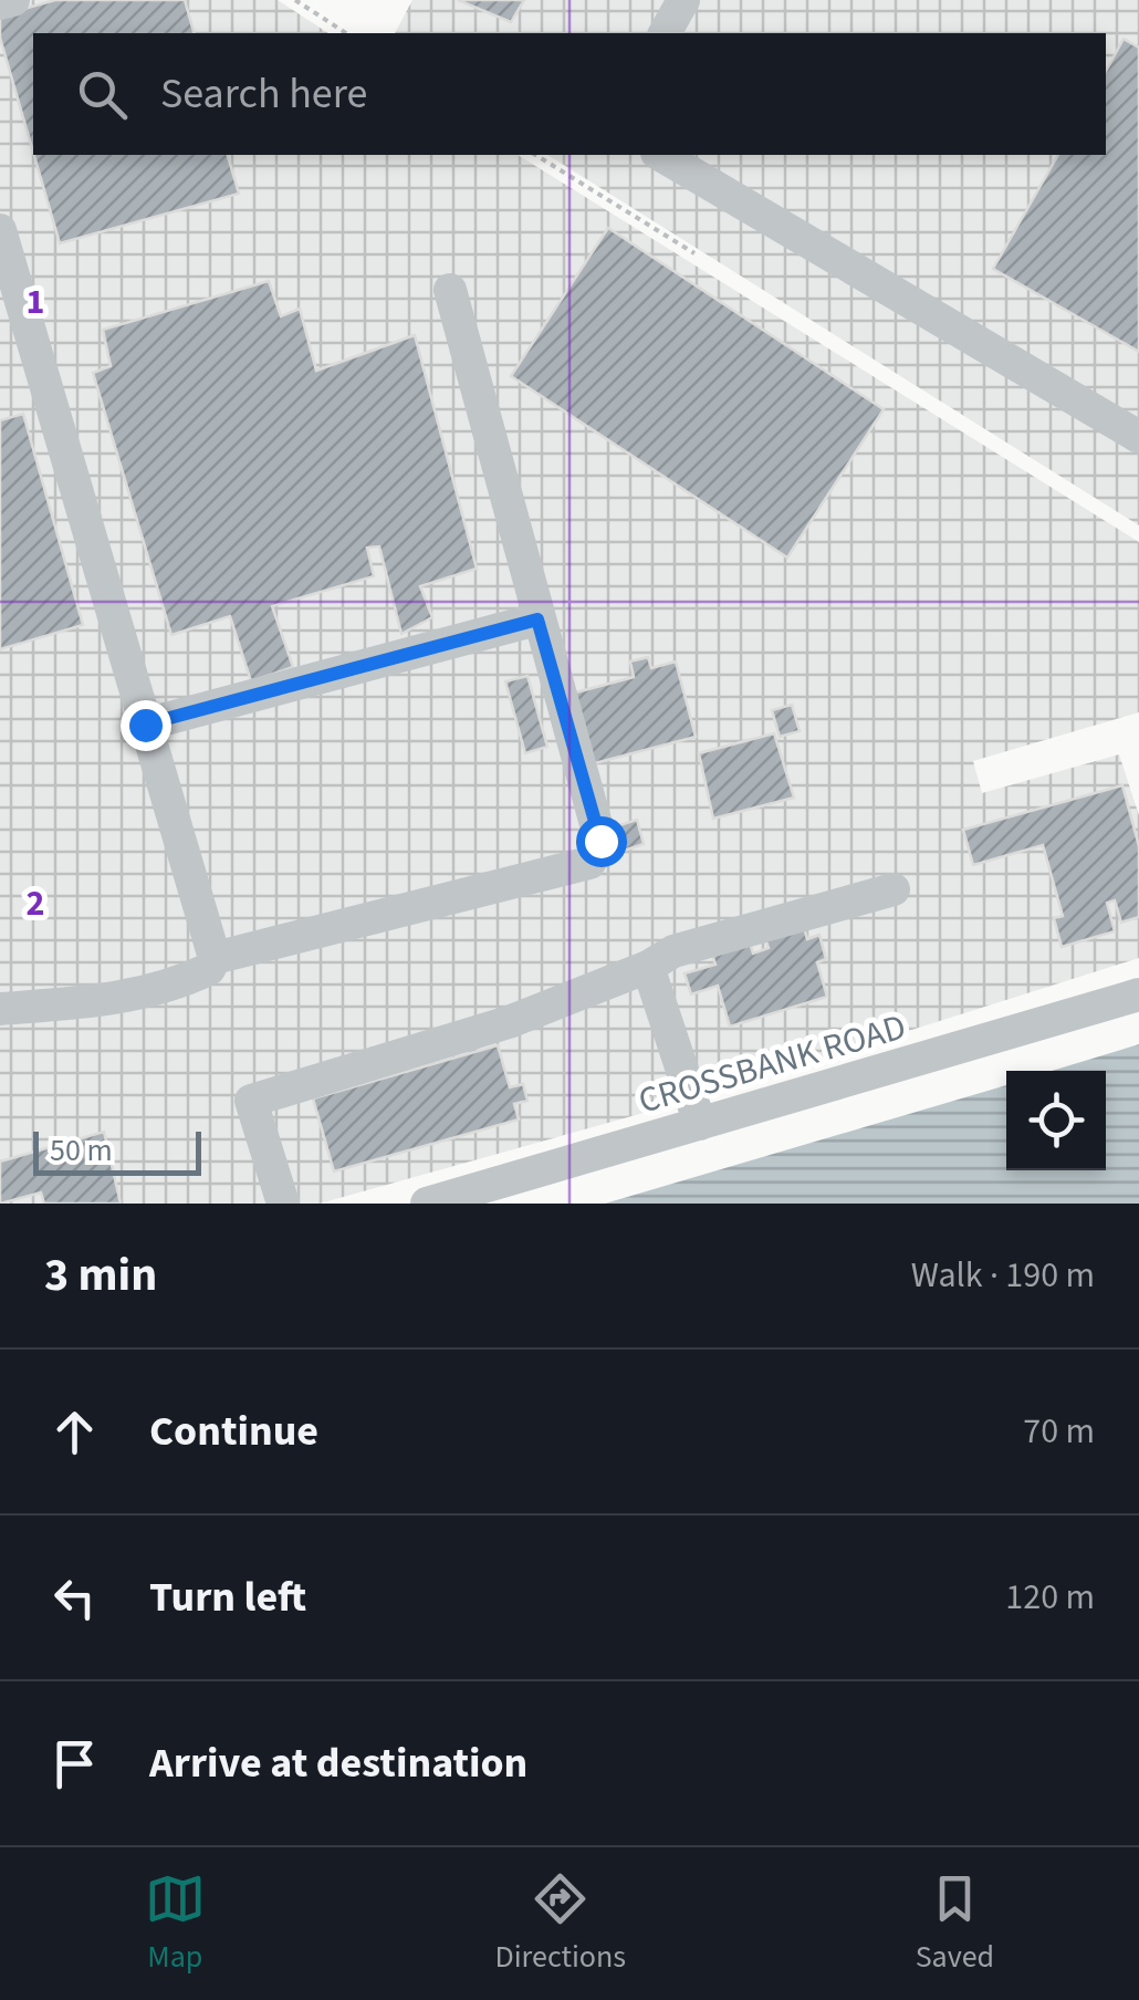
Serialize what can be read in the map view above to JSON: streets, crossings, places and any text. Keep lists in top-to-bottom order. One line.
{"streets":{"lane":["CROSSBANK ROAD"]},"scale_bar":"50 m","page":{"search":"Search here","scale":"50 m","heading":["3 min","Walk · 190 m"],"list":[["Continue","70 m"],["Turn left","120 m"],"Arrive at destination"],"nav":["Map","Directions","Saved"]},"grid":{"rows":["1","2"]}}
